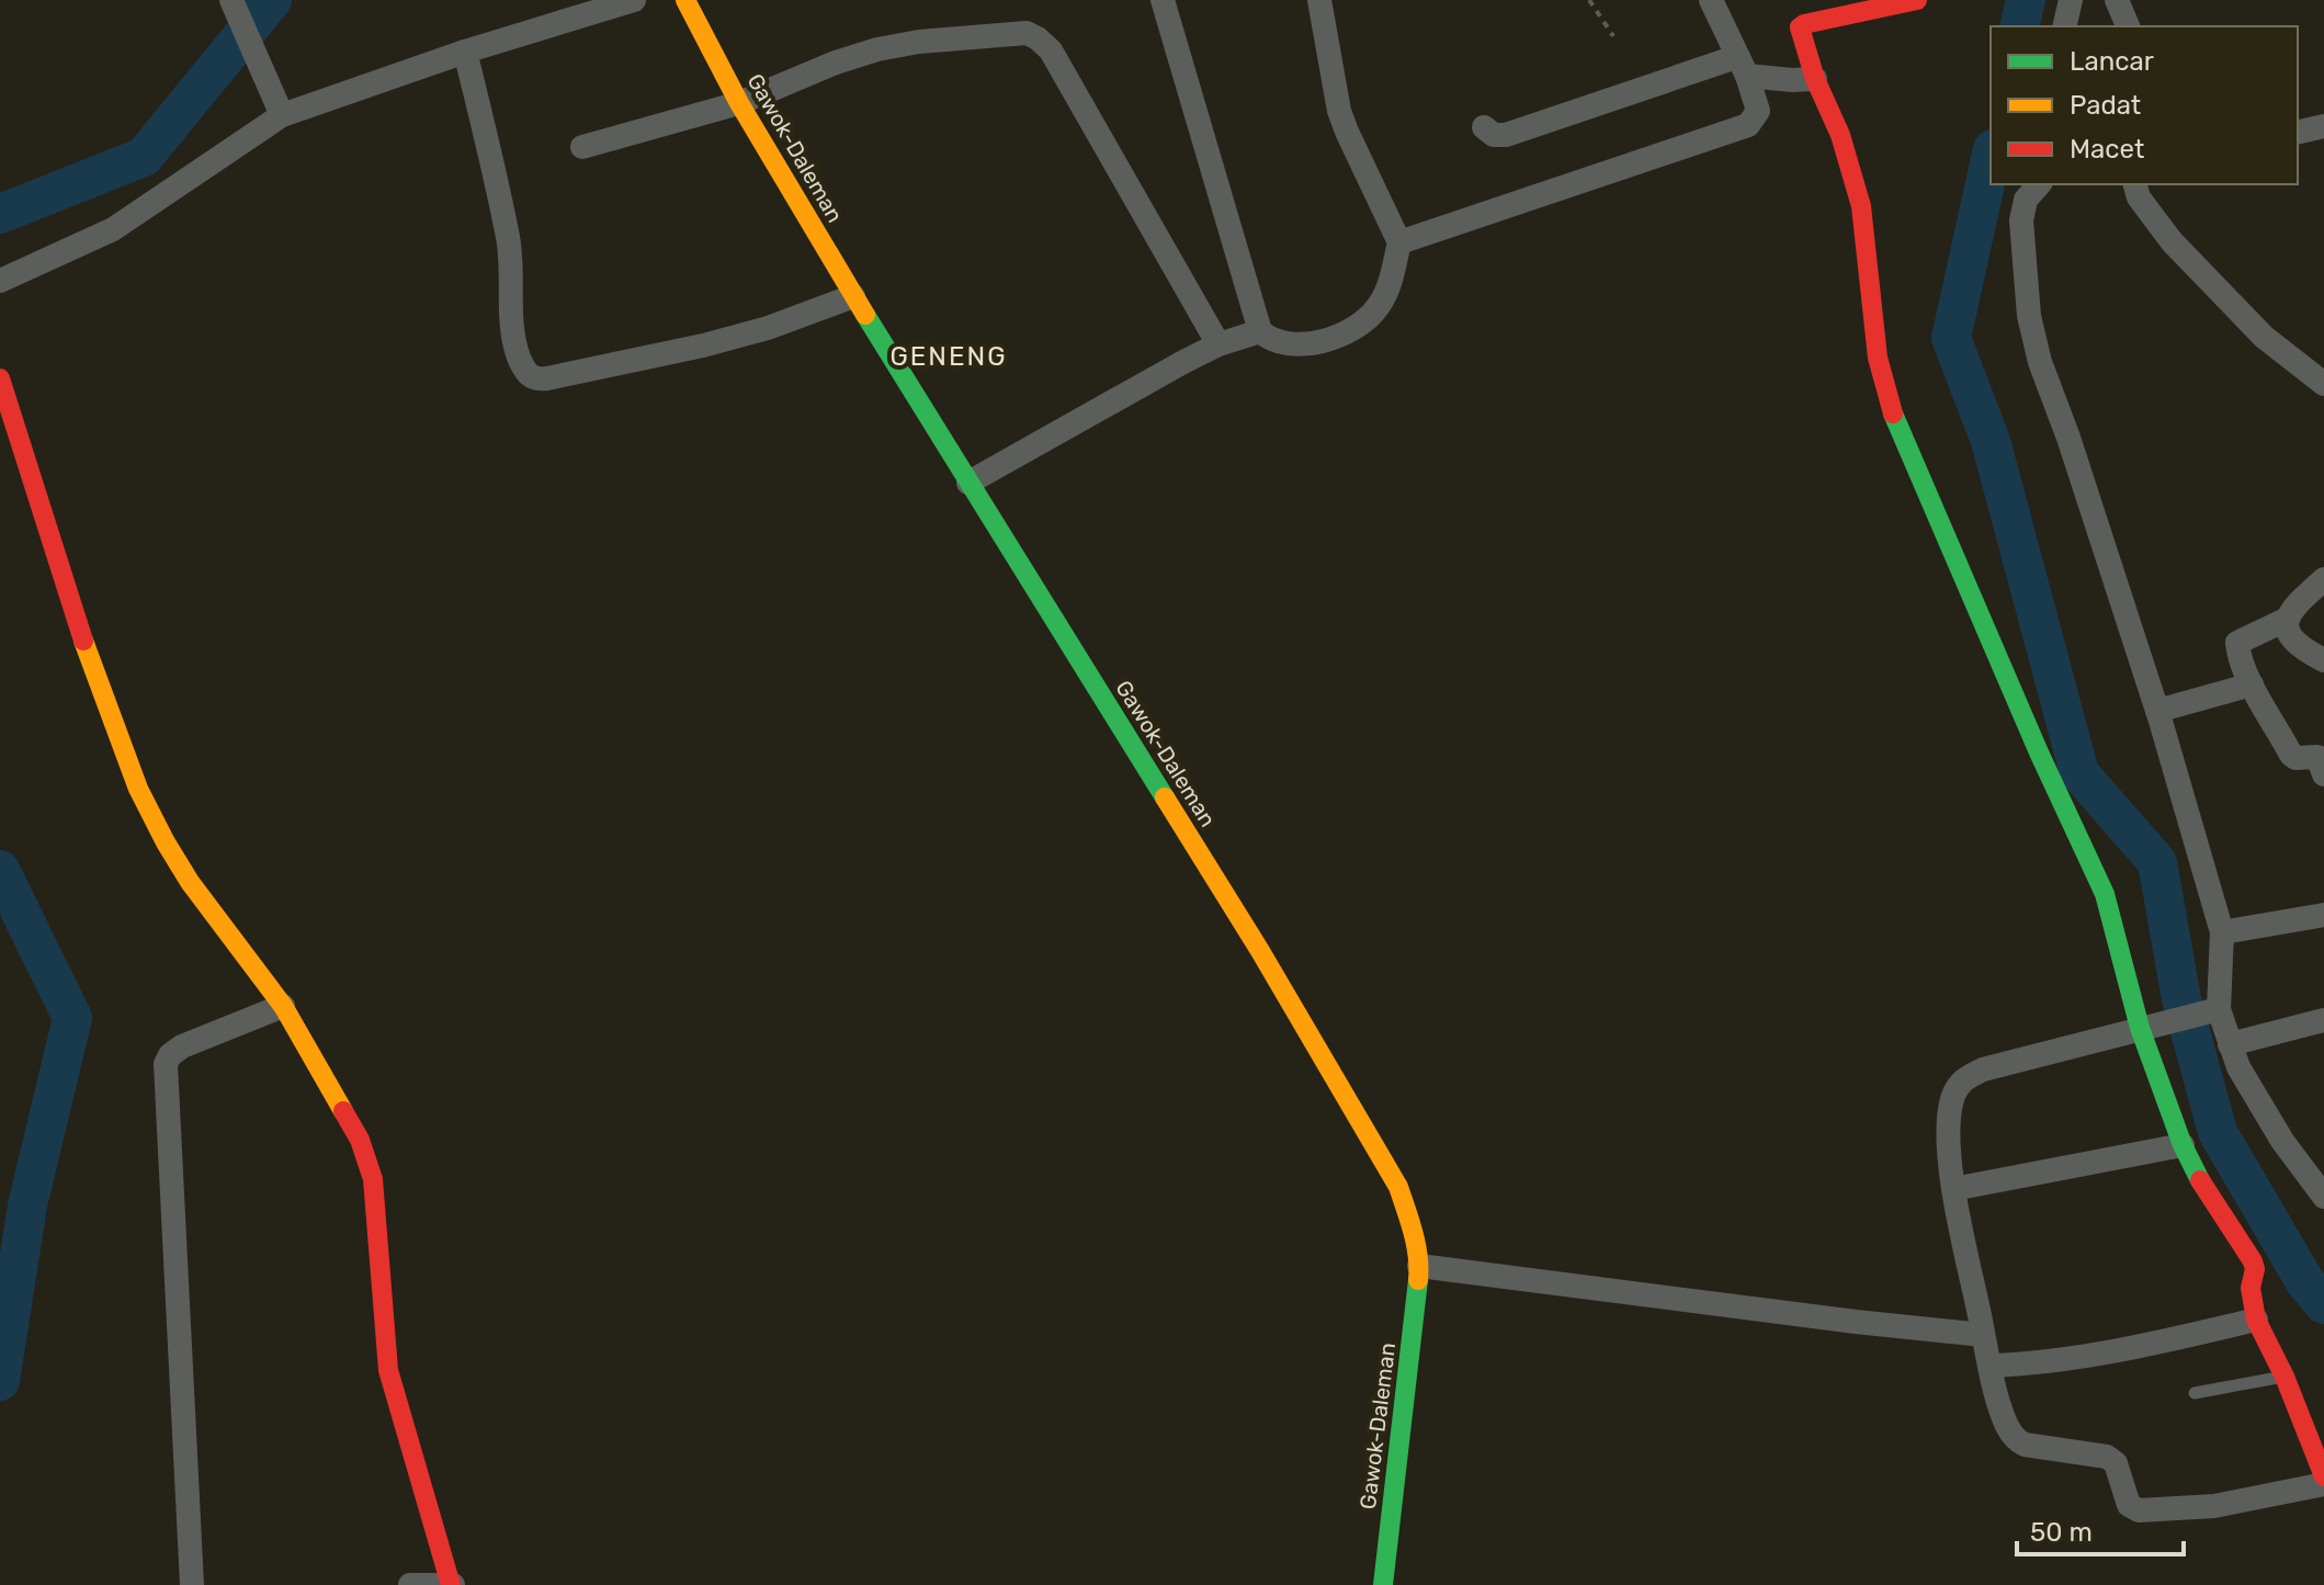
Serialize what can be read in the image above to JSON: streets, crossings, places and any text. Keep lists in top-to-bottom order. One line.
{"streets":{"street":["Gawok-Daleman"]},"districts":["GENENG"],"legend":["Lancar","Padat","Macet"],"scale_bar":"50 m"}
